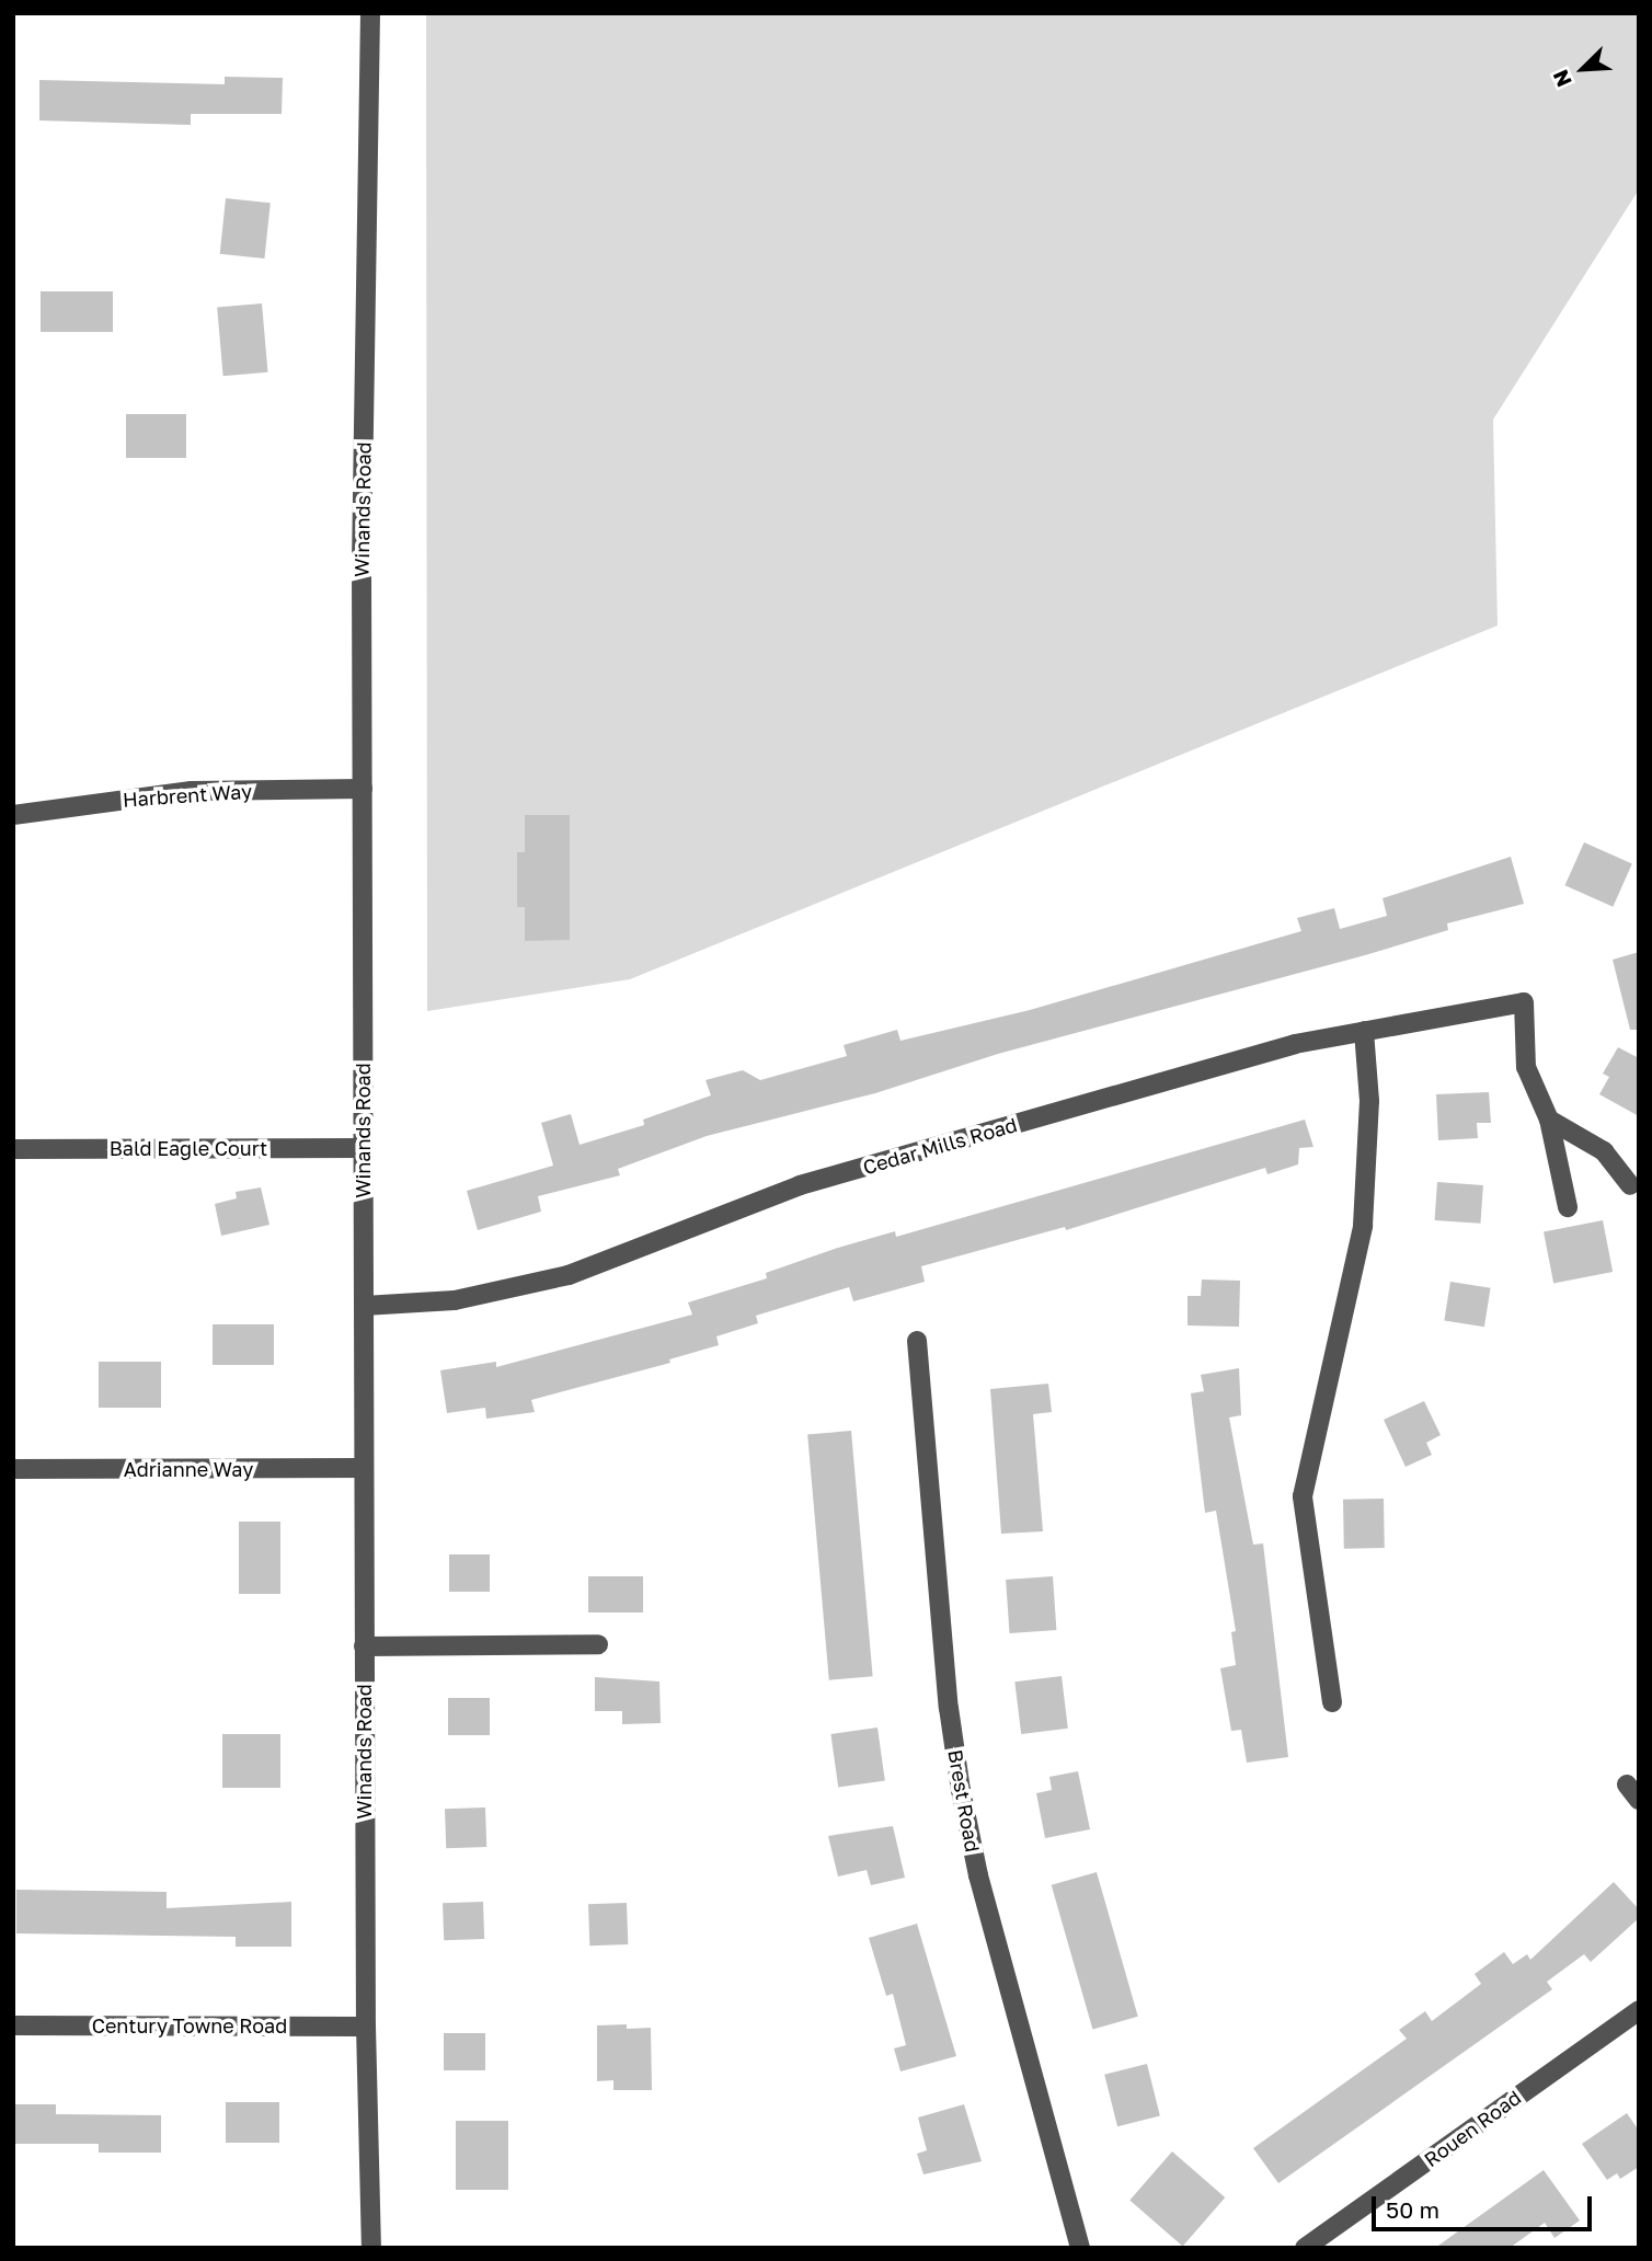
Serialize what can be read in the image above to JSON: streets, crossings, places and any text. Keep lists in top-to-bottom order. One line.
{"streets":{"street":["Winands Road","Harbrent Way","Cedar Mills Road","Bald Eagle Court","Adrianne Way","Brest Road","Century Towne Road","Rouen Road"]},"crossings":[["Winands Road","Harbrent Way"],["Winands Road","Cedar Mills Road"],["Winands Road","Bald Eagle Court"],["Winands Road","Adrianne Way"],["Winands Road","Century Towne Road"]],"scale_bar":"50 m","north":"bottom left"}
